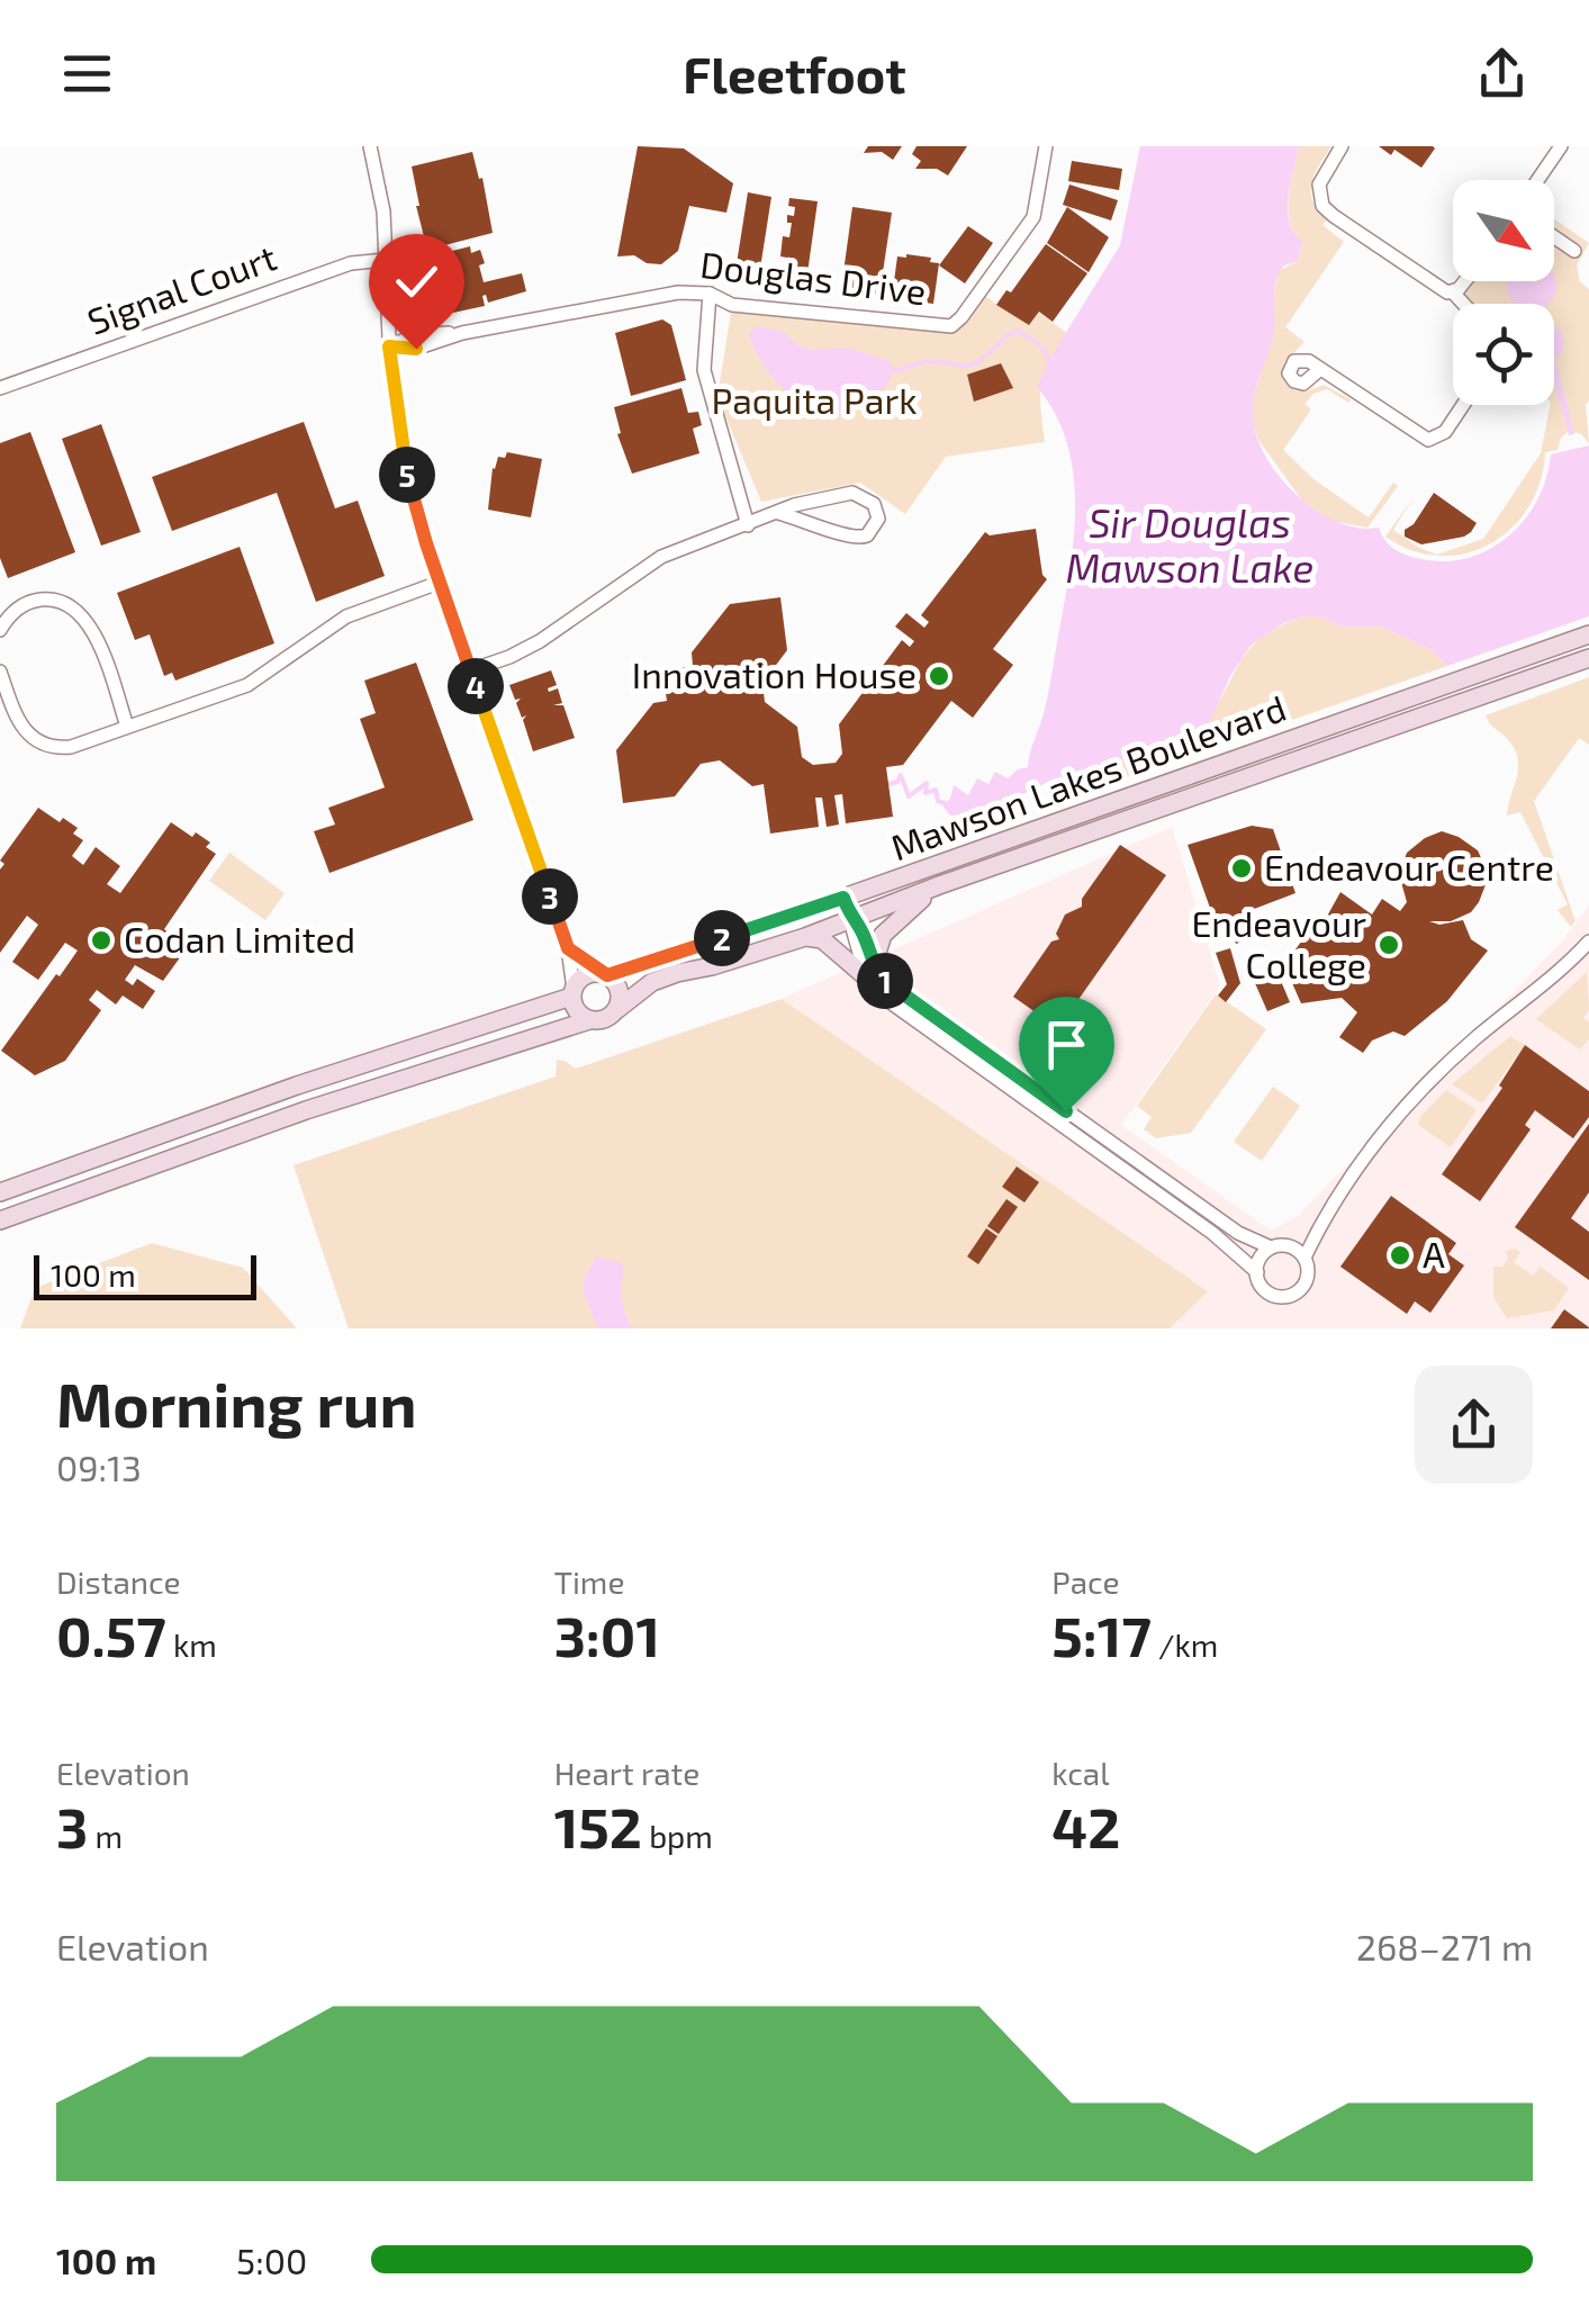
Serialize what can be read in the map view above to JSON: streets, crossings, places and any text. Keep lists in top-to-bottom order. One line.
{"streets":{"street":["Douglas Drive","Signal Court","Mawson Lakes Boulevard"]},"water":["Sir Douglas Mawson Lake"],"parks":["Paquita Park"],"places":["Innovation House","Endeavour Centre","Codan Limited","Endeavour College","A"],"scale_bar":"100 m","north":"bottom right","page":{"header":"Fleetfoot","pins":["5","4","3","2","1"],"scale":"100 m","heading":["Morning run","09:13"],"stats":[["Distance","0.57 km"],["Time","3:01"],["Pace","5:17 /km"],["Elevation","3 m"],["Heart rate","152 bpm"],["kcal","42"]],"chart":["Elevation","268–271 m"],"list":[{"name":"100 m","note":"5:00"}]}}
